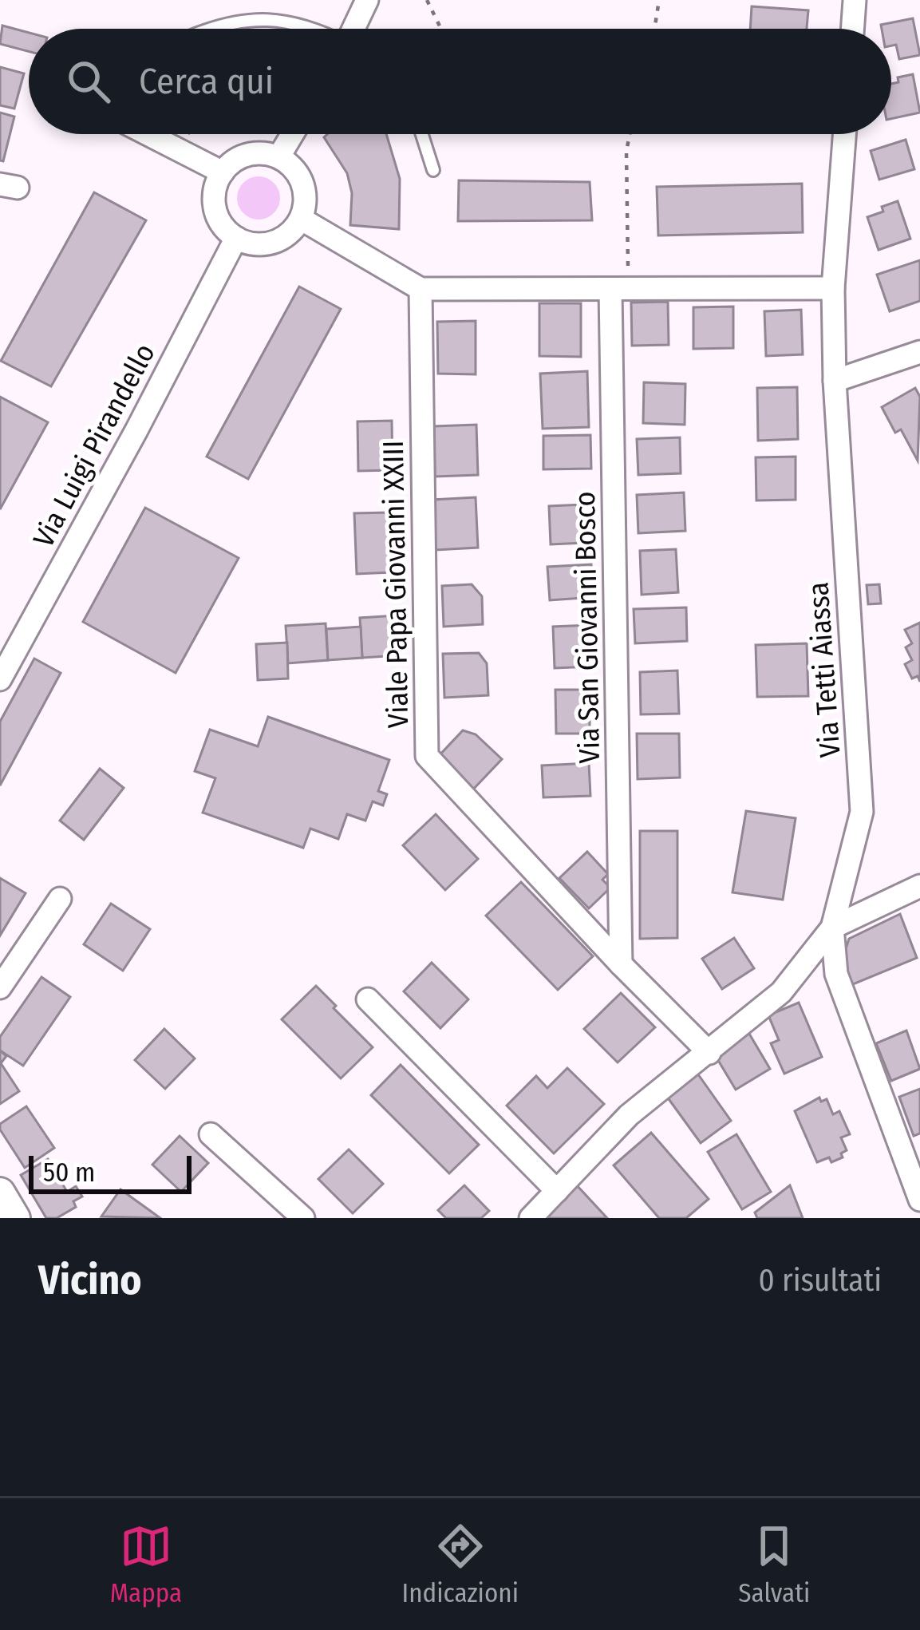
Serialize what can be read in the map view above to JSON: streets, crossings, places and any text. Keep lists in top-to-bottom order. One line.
{"streets":{"street":["Via Luigi Pirandello","Viale Papa Giovanni XXIII","Via San Giovanni Bosco","Via Tetti Aiassa"]},"crossings":[["Viale Papa Giovanni XXIII","Via San Giovanni Bosco"]],"scale_bar":"50 m","page":{"search":"Cerca qui","scale":"50 m","heading":["Vicino","0 risultati"],"nav":["Mappa","Indicazioni","Salvati"]}}
